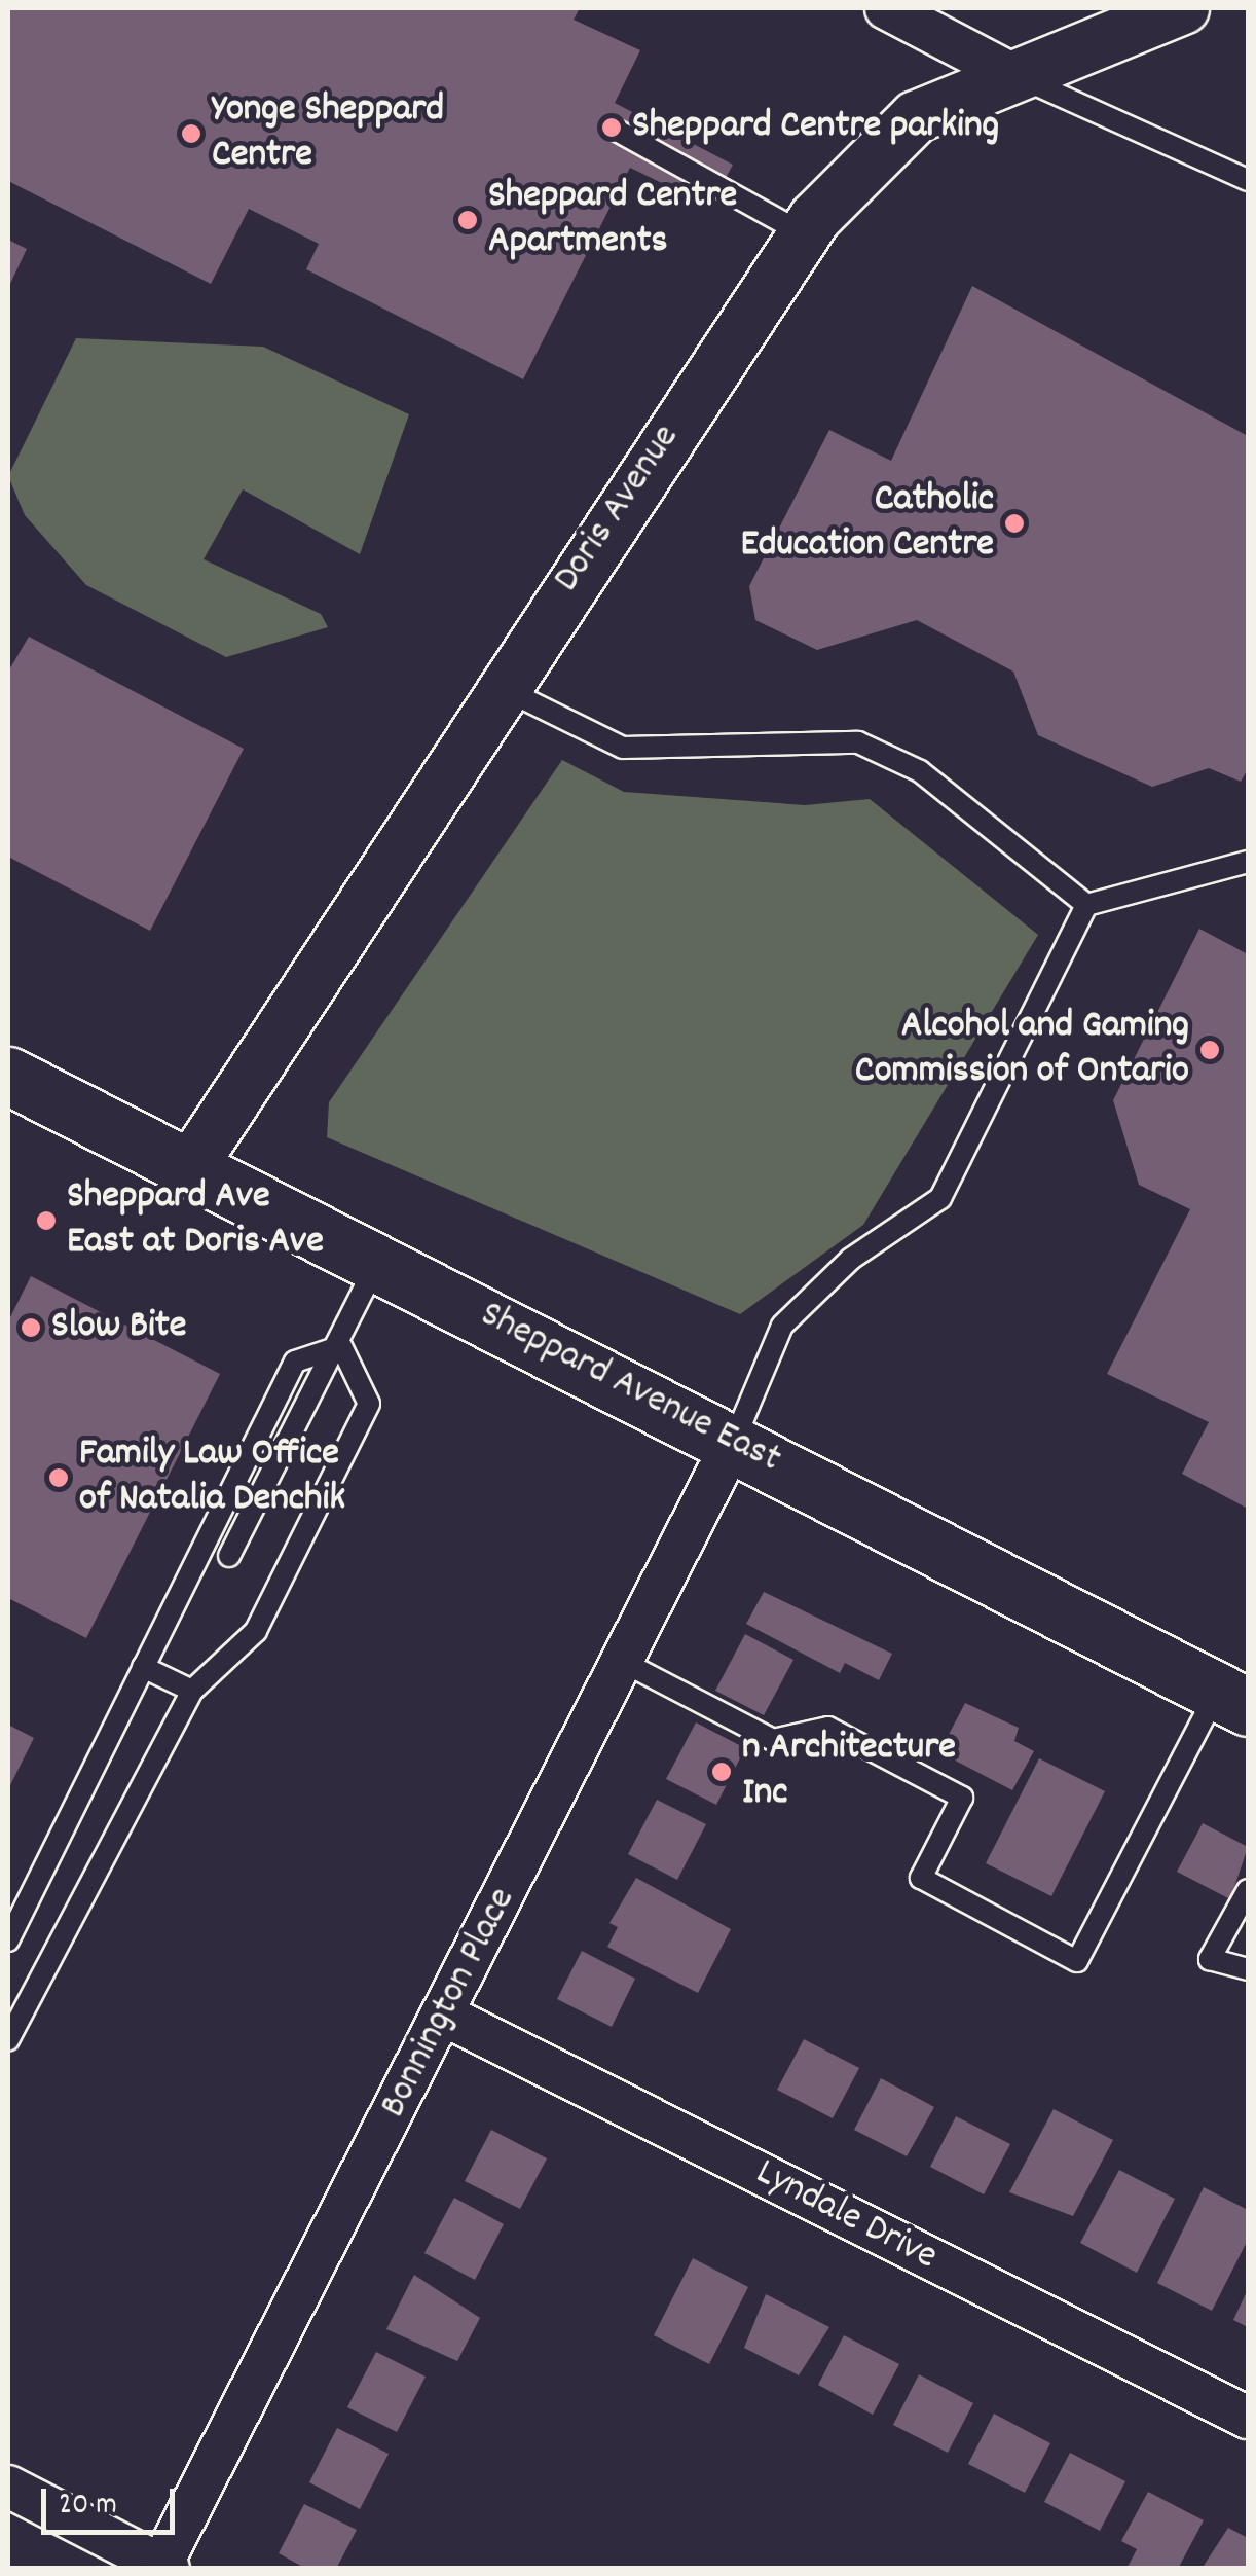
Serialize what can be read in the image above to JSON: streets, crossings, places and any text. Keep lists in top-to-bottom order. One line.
{"streets":{"main road":["Sheppard Avenue East"],"street":["Doris Avenue","Bonnington Place","Lyndale Drive"]},"crossings":[["Doris Avenue","Sheppard Avenue East"],["Sheppard Avenue East","Bonnington Place"],["Bonnington Place","Lyndale Drive"]],"places":["Sheppard Centre parking","Yonge Sheppard Centre","Sheppard Centre Apartments","Catholic Education Centre","Alcohol and Gaming Commission of Ontario","Sheppard Ave East at Doris Ave","Slow Bite","Family Law Office of Natalia Denchik","n Architecture Inc"],"scale_bar":"20 m"}
